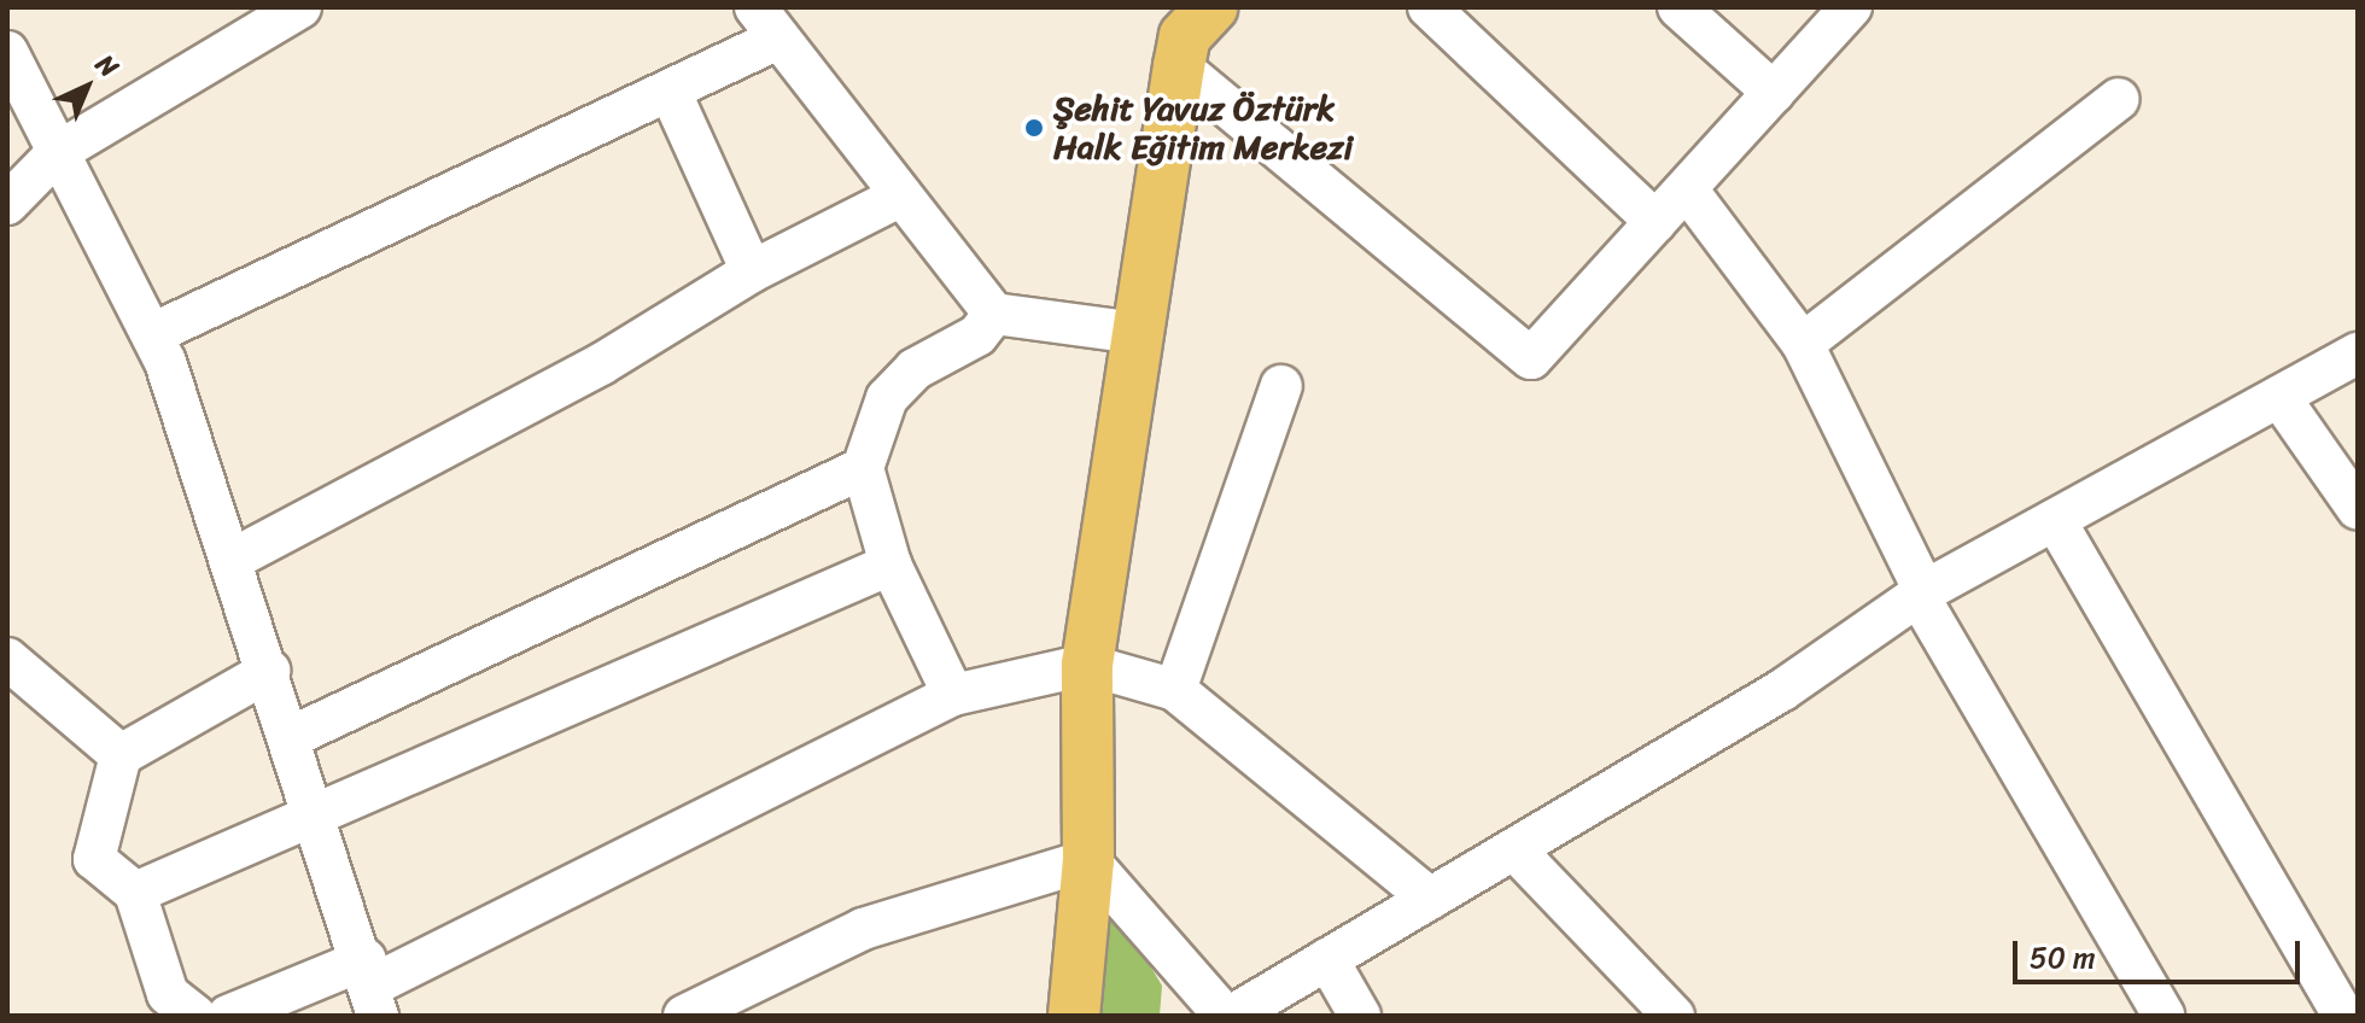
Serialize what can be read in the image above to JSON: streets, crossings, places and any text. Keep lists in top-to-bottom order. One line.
{"places":["Şehit Yavuz Öztürk Halk Eğitim Merkezi"],"scale_bar":"50 m","north":"top right"}
